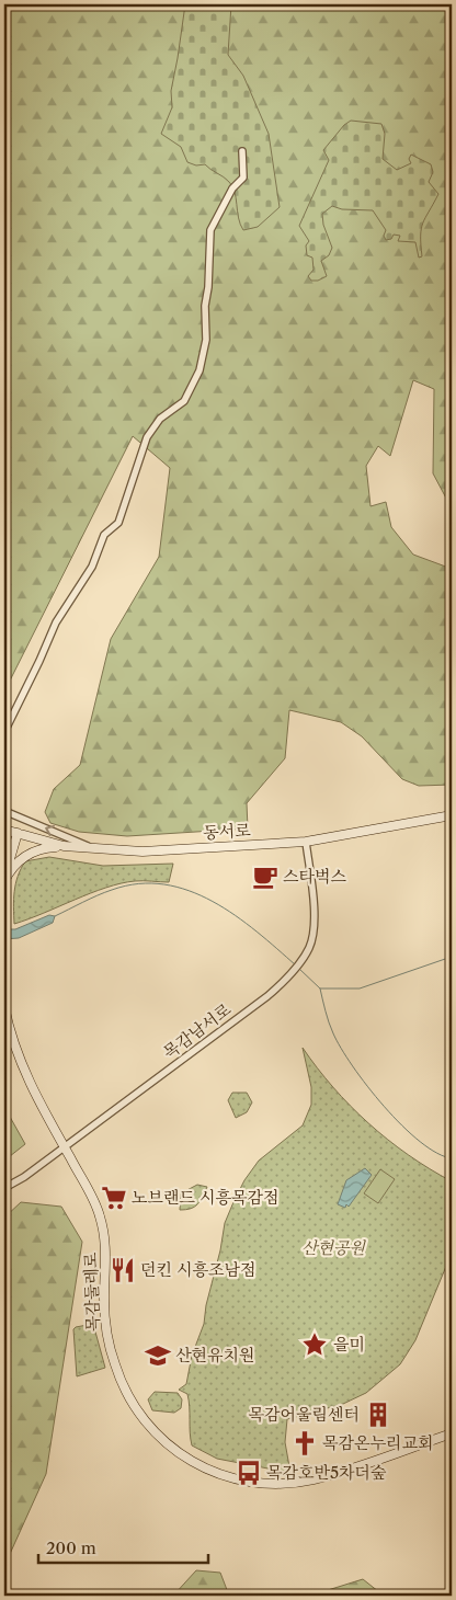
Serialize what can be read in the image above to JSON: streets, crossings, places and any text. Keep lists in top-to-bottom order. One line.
{"streets":{"street":["동서로","목감남서로","목감둘레로"]},"crossings":[["동서로","목감남서로"],["목감남서로","목감둘레로"]],"parks":["산현공원"],"places":{"cafe":["스타벅스"],"supermarket":["노브랜드 시흥목감점"],"restaurant":["던킨 시흥조남점"],"place":["을미"],"school or university":["산현유치원"],"building":["목감어울림센터"],"church":["목감온누리교회"],"bus stop":["목감호반5차더숲"]},"scale_bar":"200 m"}
